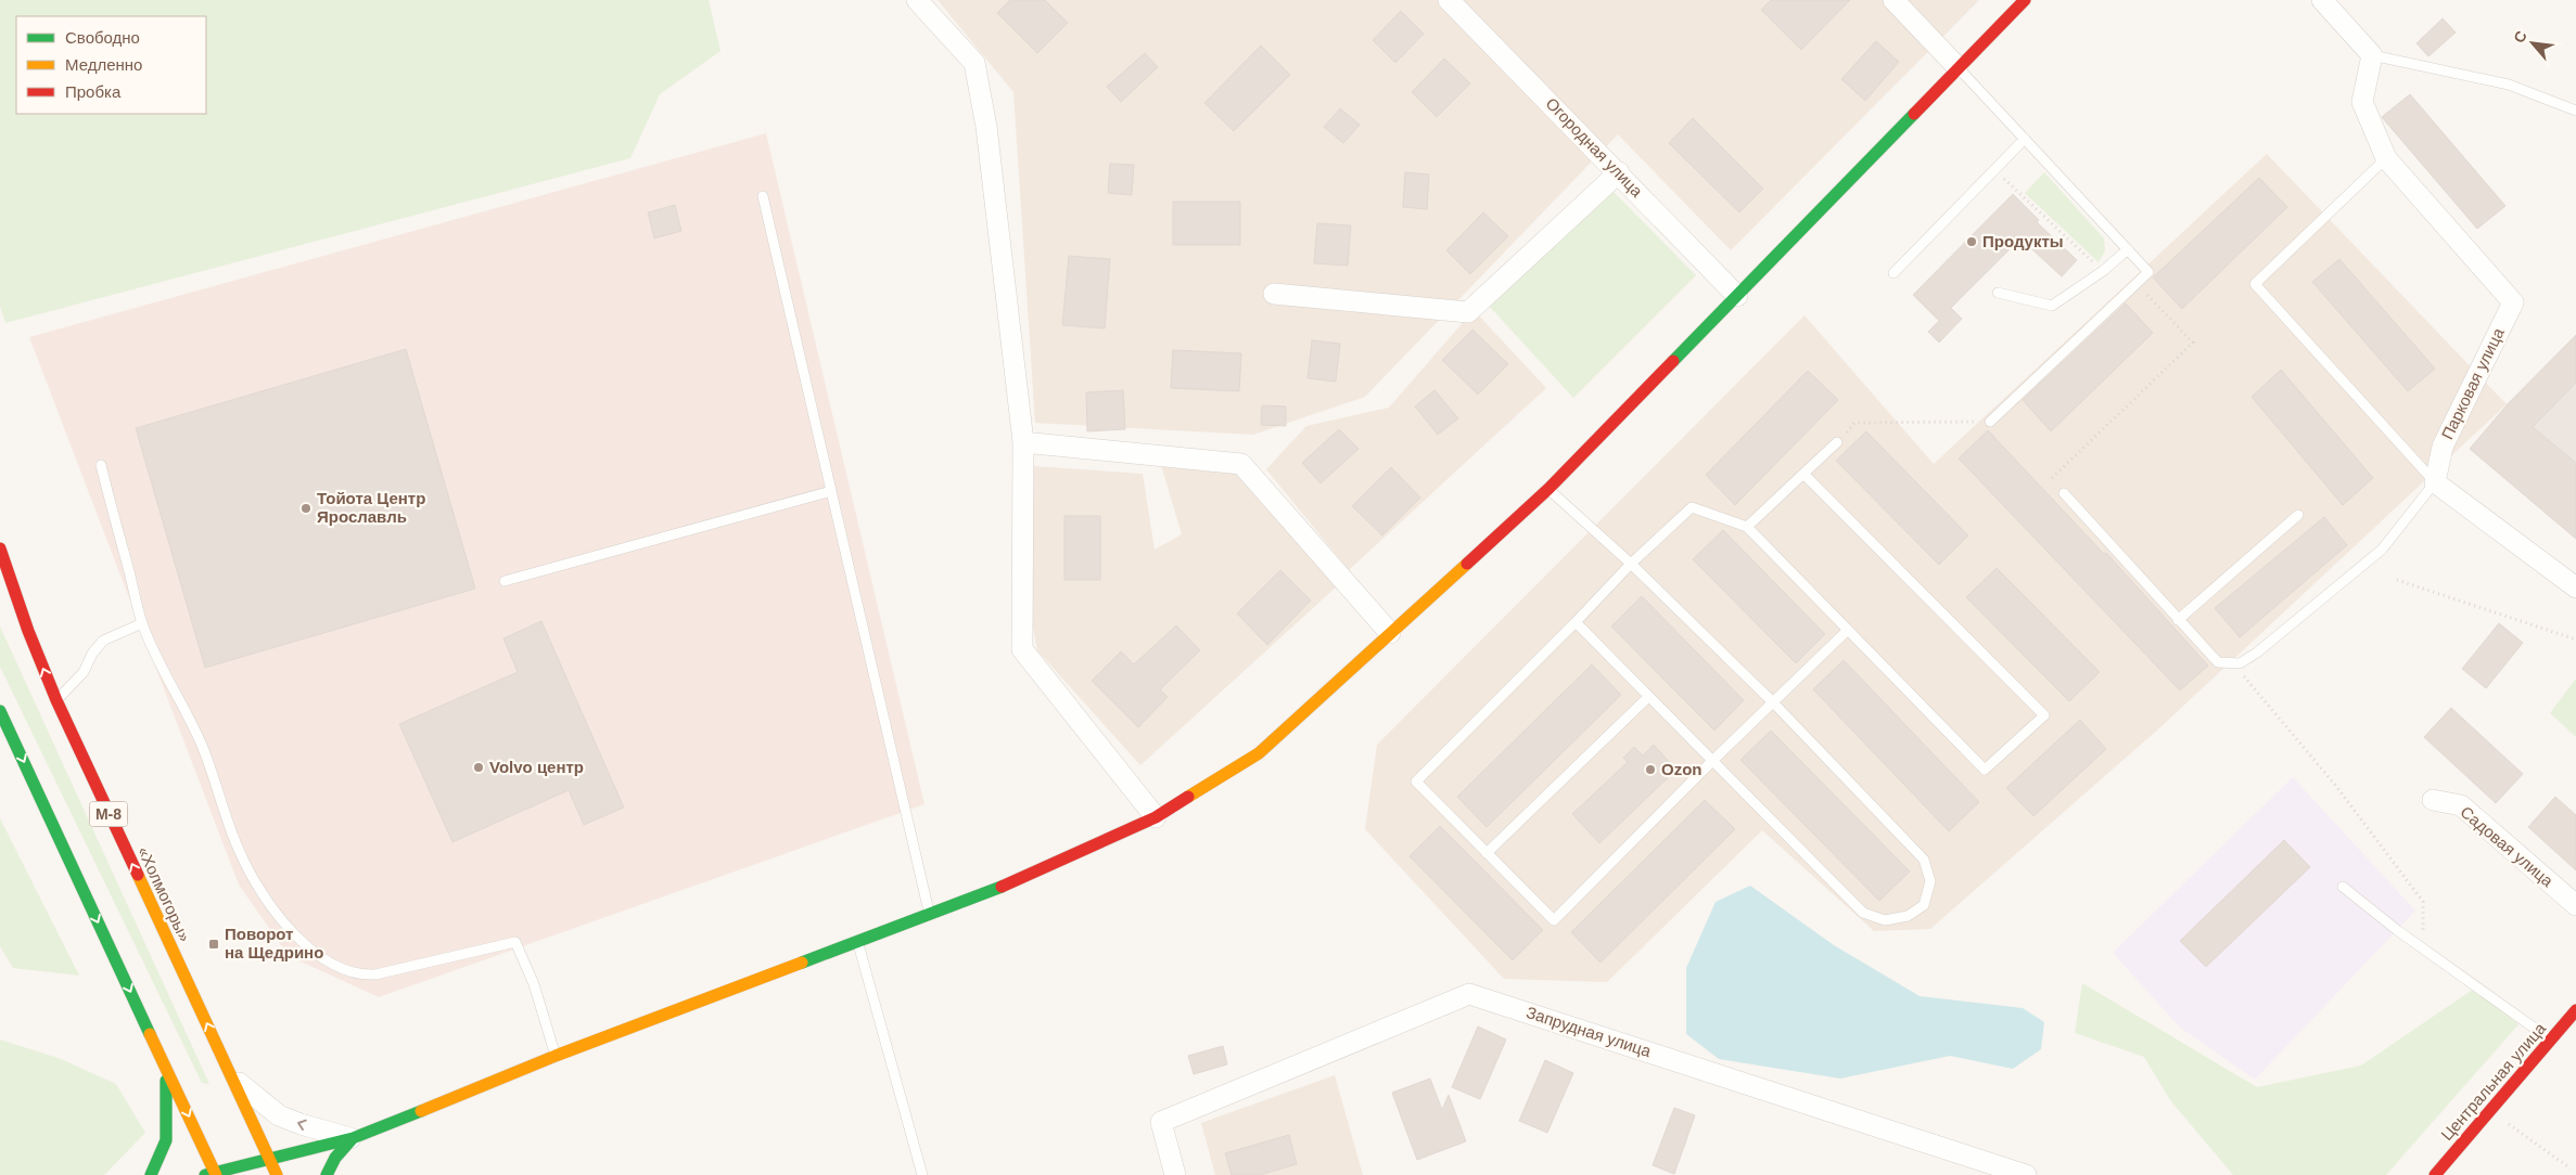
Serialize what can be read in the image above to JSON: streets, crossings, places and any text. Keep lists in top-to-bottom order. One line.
{"streets":{"main road":["М-8","«Холмогоры»","Центральная улица"],"street":["Огородная улица","Парковая улица","Садовая улица","Запрудная улица"]},"crossings":[["М-8","«Холмогоры»"]],"places":{"other":["Продукты","Тойота Центр Ярославль","Volvo центр","Ozon"],"transit":["Поворот на Щедрино"]},"legend":["Свободно","Медленно","Пробка"],"north":"top left"}
